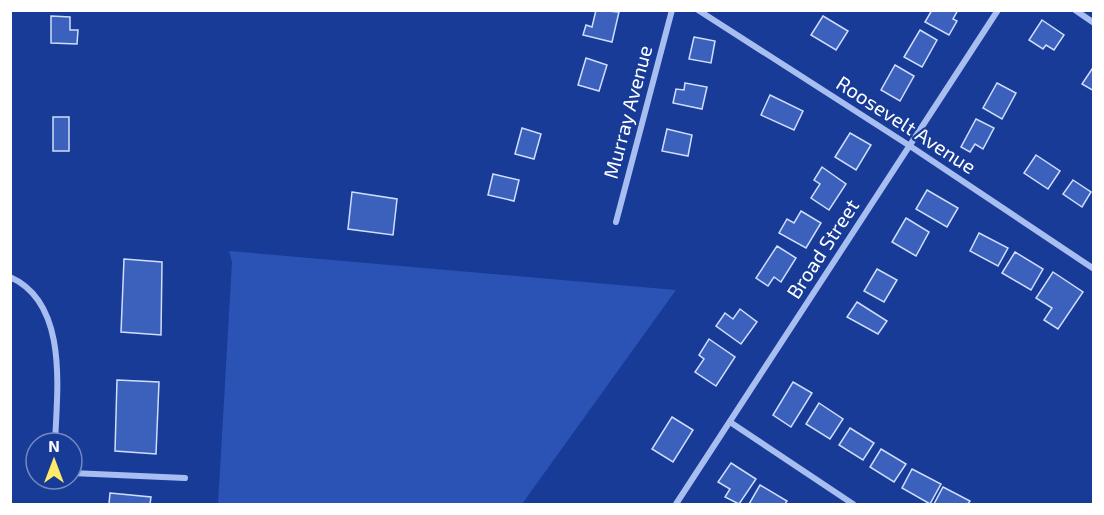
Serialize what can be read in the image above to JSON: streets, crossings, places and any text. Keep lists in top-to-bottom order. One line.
{"streets":{"street":["Murray Avenue","Roosevelt Avenue","Broad Street"]},"crossings":[["Roosevelt Avenue","Broad Street"]],"north":"top"}
